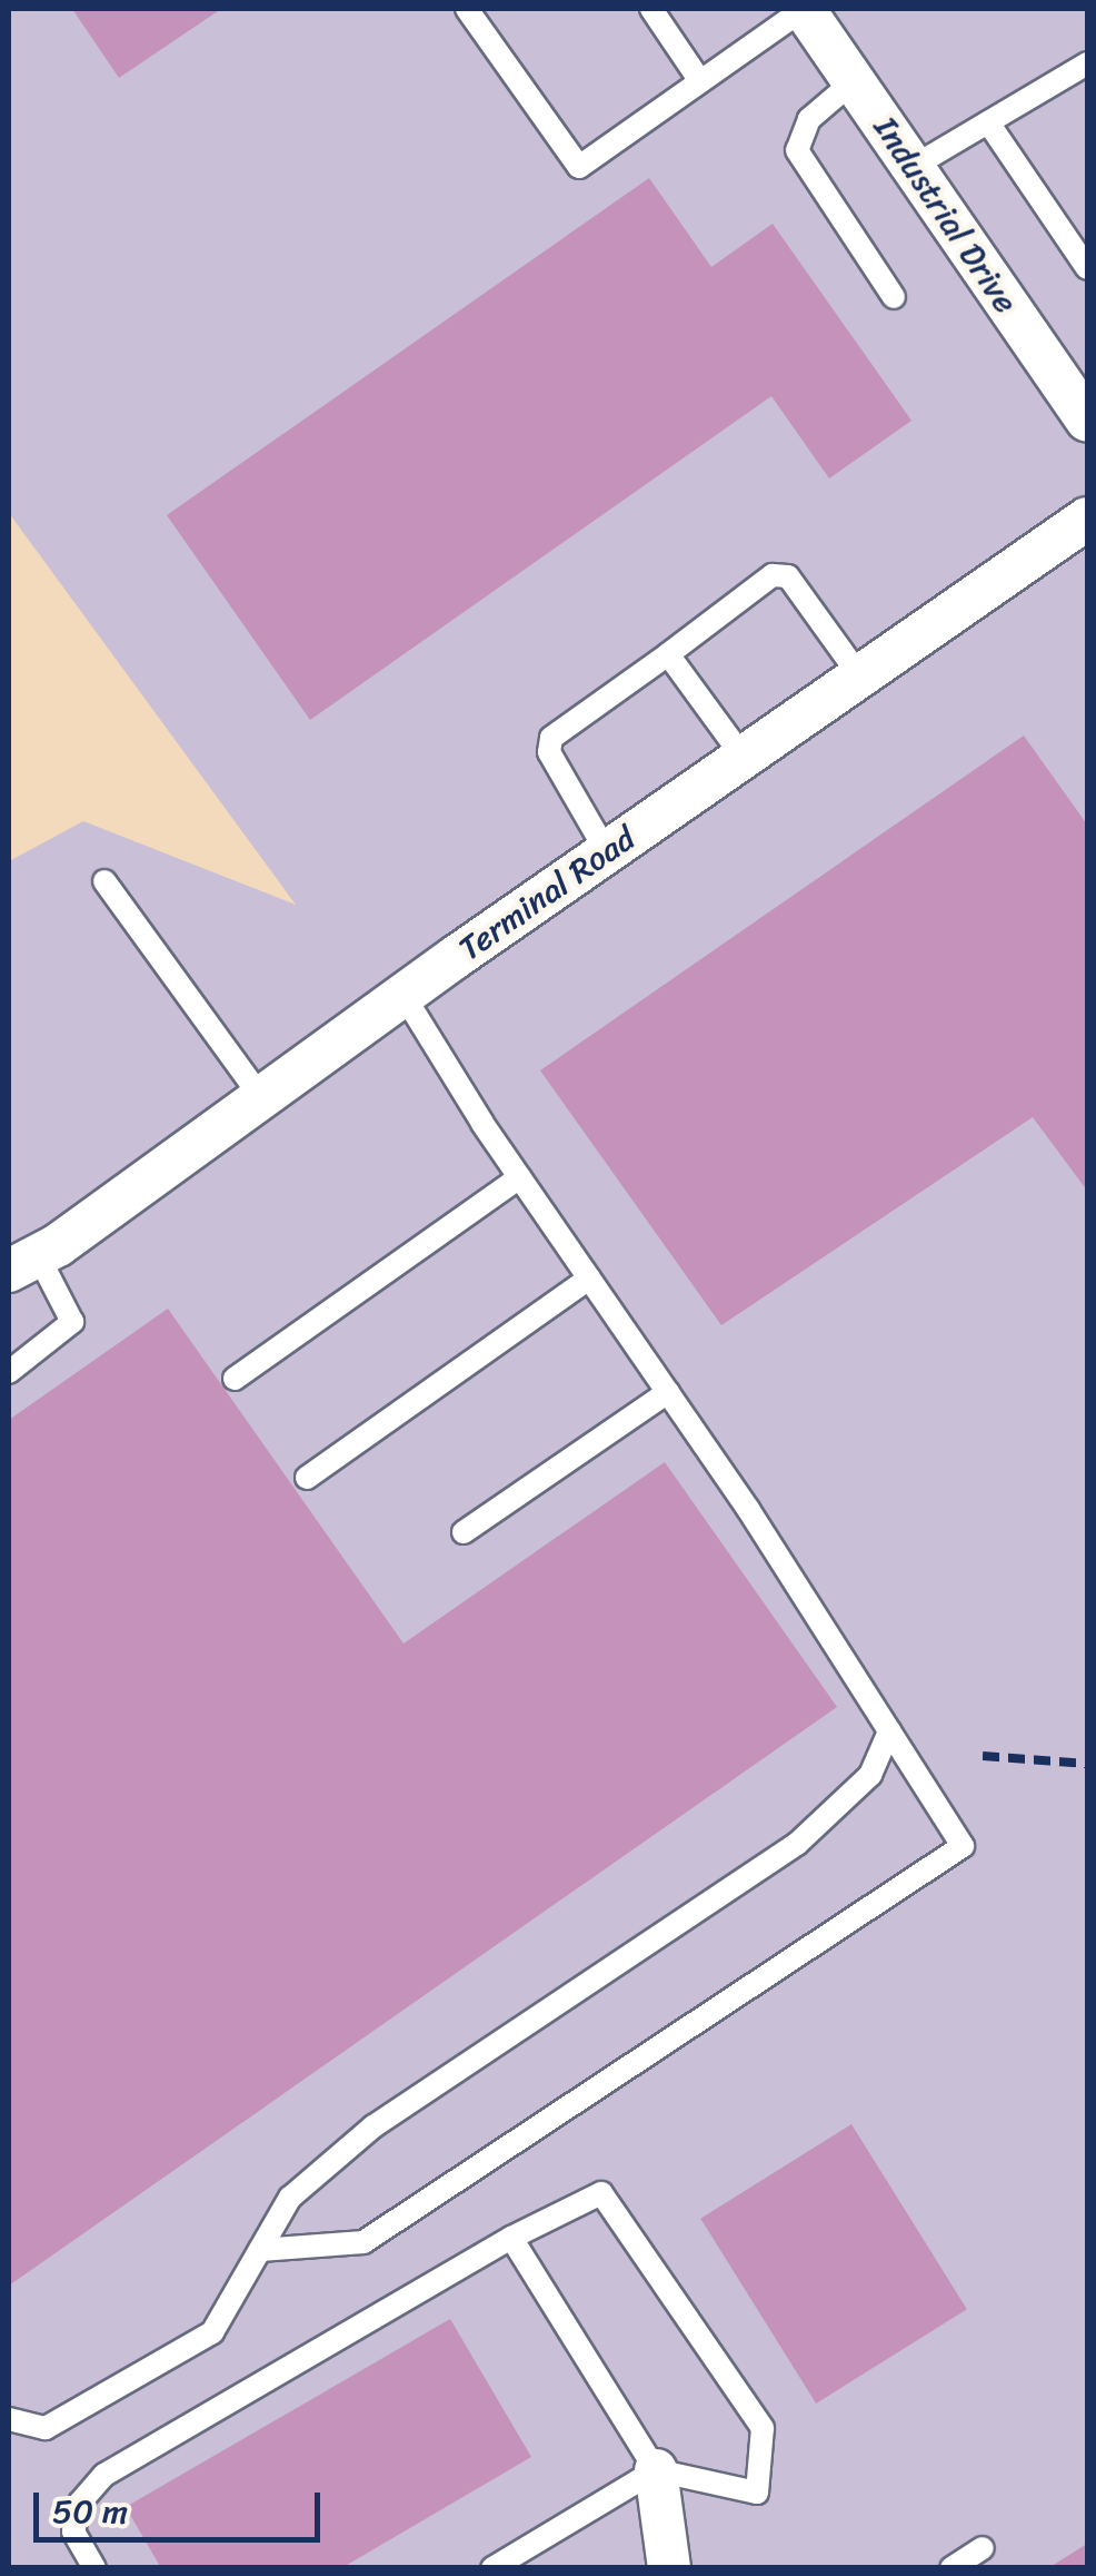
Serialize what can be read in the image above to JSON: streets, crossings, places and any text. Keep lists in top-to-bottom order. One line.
{"streets":{"street":["Industrial Drive","Terminal Road"]},"scale_bar":"50 m"}
